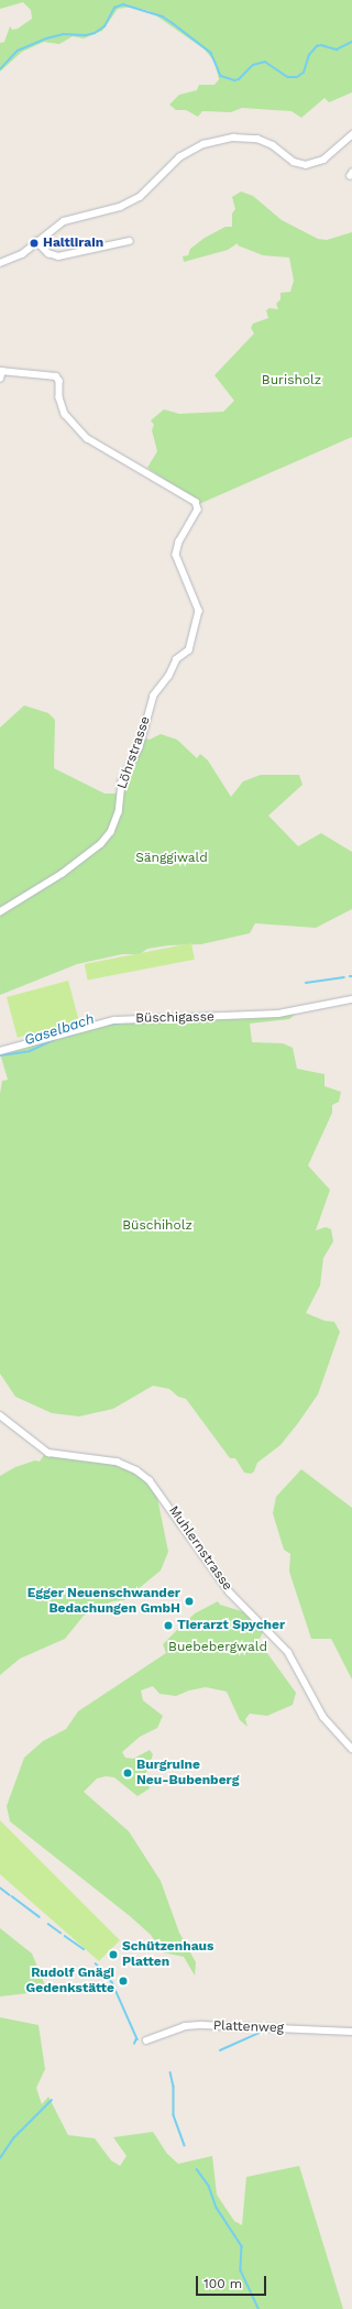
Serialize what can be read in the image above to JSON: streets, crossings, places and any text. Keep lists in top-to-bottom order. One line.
{"streets":{"street":["Löhrstrasse","Büschigasse","Muhlernstrasse","Plattenweg"]},"water":["Gaselbach"],"parks":["Burisholz","Sänggiwald","Büschiholz","Buebebergwald"],"places":["Haltlirain","Egger Neuenschwander Bedachungen GmbH","Tierarzt Spycher","Burgruine Neu-Bubenberg","Schützenhaus Platten","Rudolf Gnägi Gedenkstätte"],"scale_bar":"100 m"}
